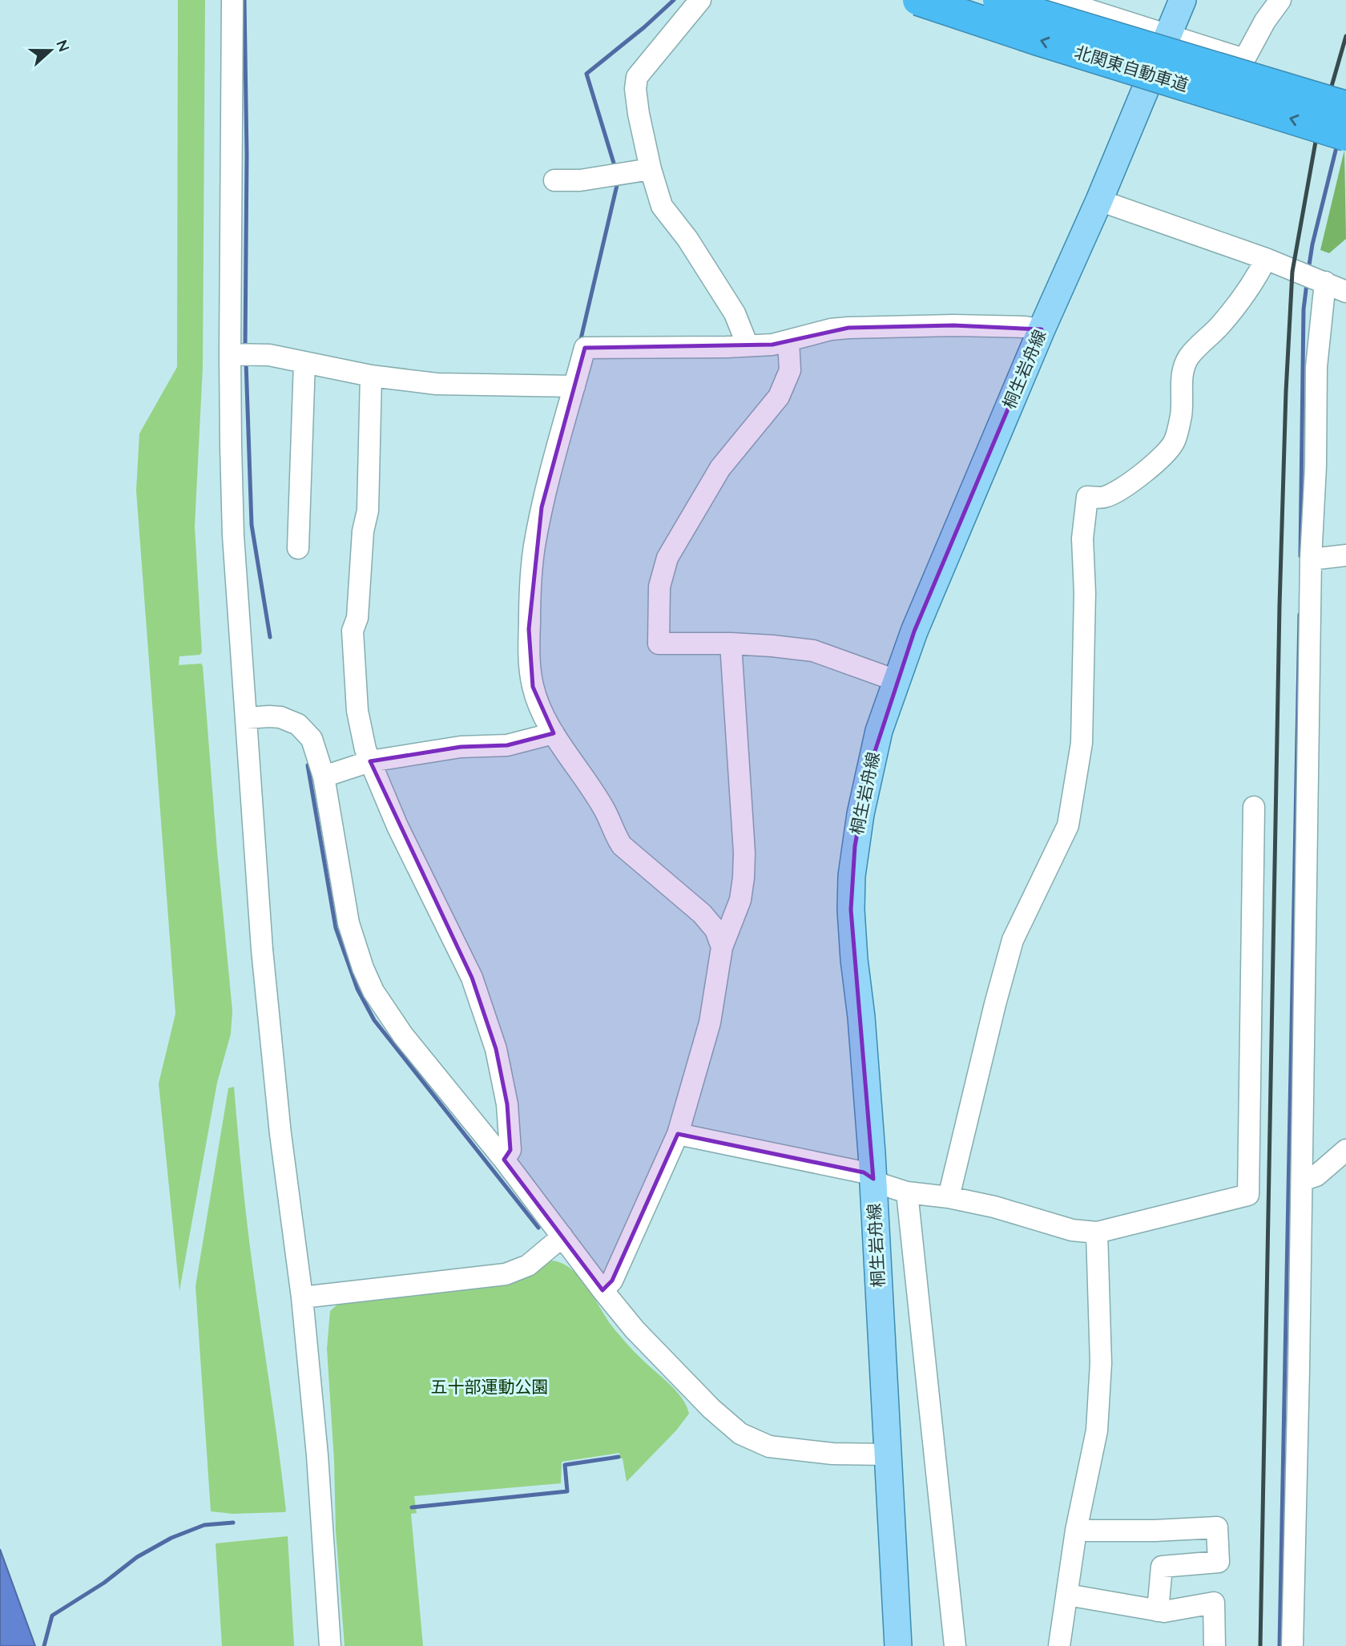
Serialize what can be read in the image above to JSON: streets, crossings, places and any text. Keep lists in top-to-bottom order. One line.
{"streets":{"highway":["北関東自動車道"],"main road":["桐生岩舟線"]},"parks":["五十部運動公園"],"north":"right"}
